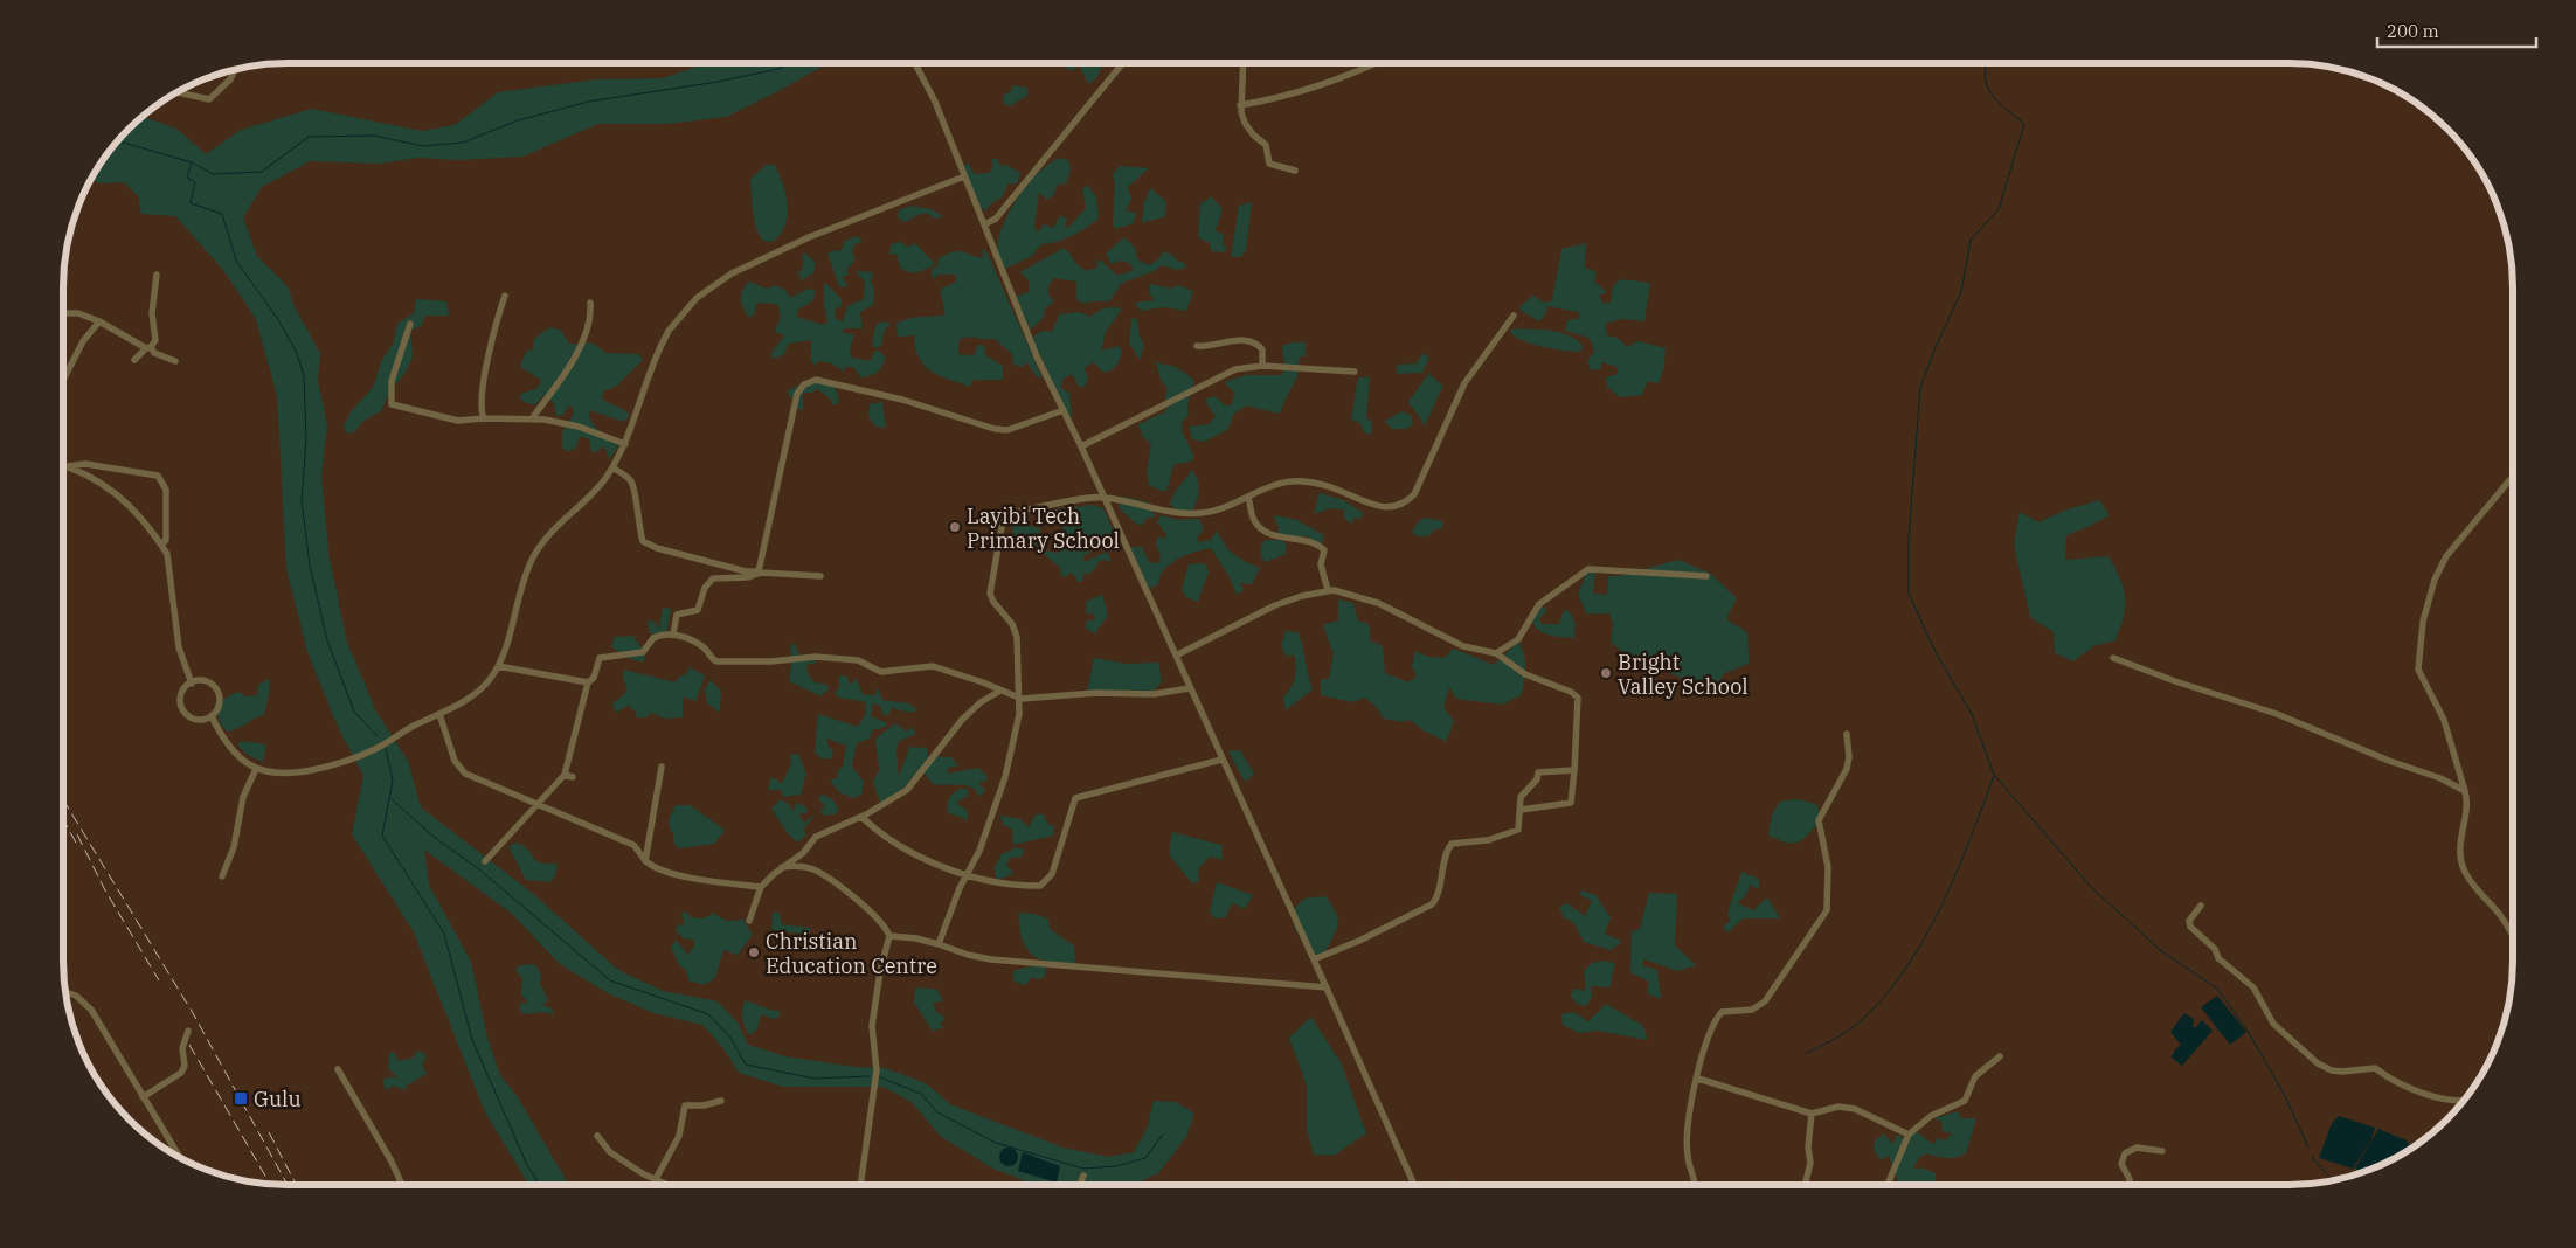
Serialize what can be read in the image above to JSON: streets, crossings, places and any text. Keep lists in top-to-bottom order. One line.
{"places":{"other":["Layibi Tech Primary School","Bright Valley School","Christian Education Centre"],"transit":["Gulu"]},"scale_bar":"200 m"}
